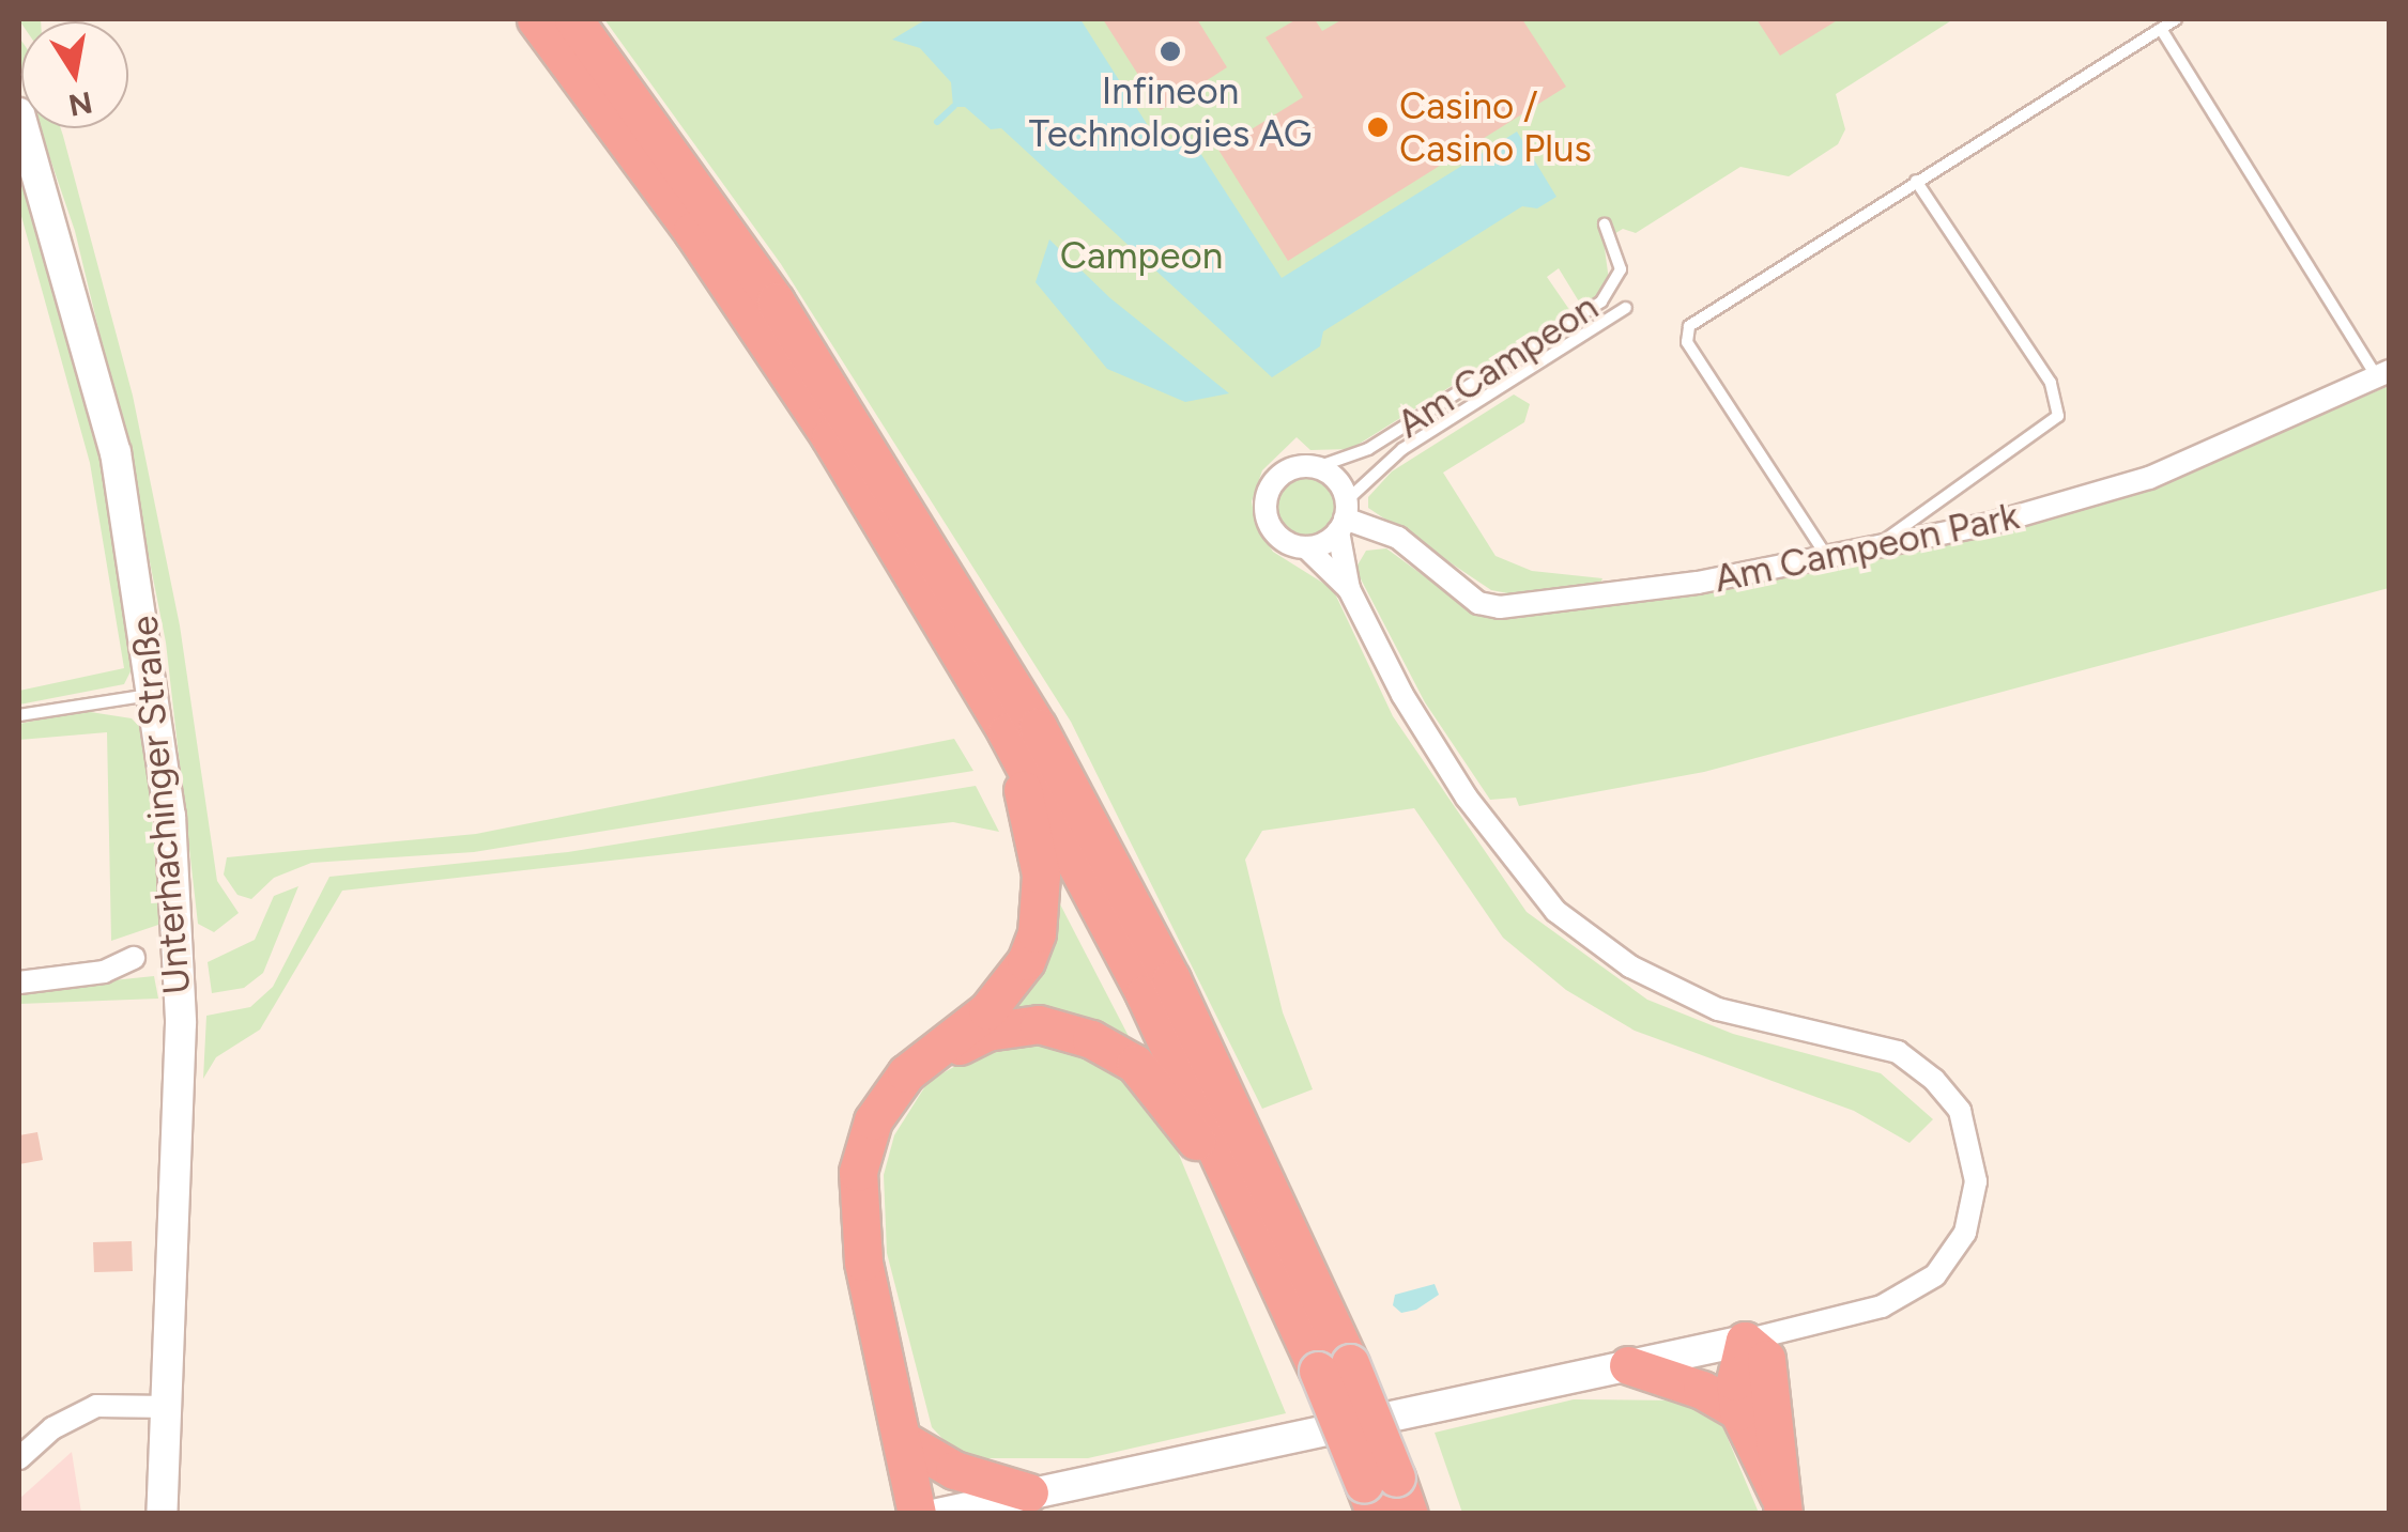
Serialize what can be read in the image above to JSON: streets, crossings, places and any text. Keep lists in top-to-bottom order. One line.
{"streets":{"main road":["Unterhachinger Straße"],"street":["Am Campeon Park"],"lane":["Am Campeon"]},"crossings":[["Am Campeon","Am Campeon Park"]],"parks":["Campeon"],"places":["Infineon Technologies AG","Casino / Casino Plus"],"north":"bottom"}
